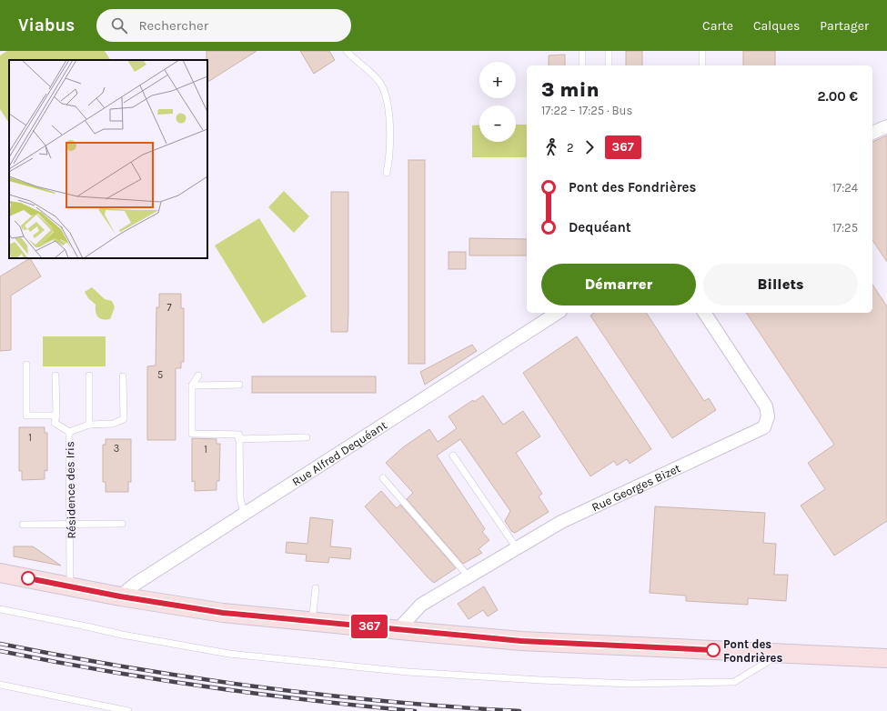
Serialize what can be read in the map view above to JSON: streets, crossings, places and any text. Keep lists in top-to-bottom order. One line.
{"streets":{"street":["Rue Alfred Dequéant","Rue Georges Bizet"],"lane":["Résidence des Iris"]},"places":["Pont des Fondrières"],"lines":["bus line 367"],"house_numbers":["7","5","1","3","1"],"page":{"header":"Viabus","search":"Rechercher","nav":["Carte","Calques","Partager"],"on_map":"367","map_buttons":["+","−"],"heading":["3 min","17:22 – 17:25 · Bus","2.00 €"],"legs":["2","367"],"list":[{"name":"Pont des Fondrières","value":"17:24"},{"name":"Dequéant","value":"17:25"}],"buttons":["Démarrer","Billets"]}}
